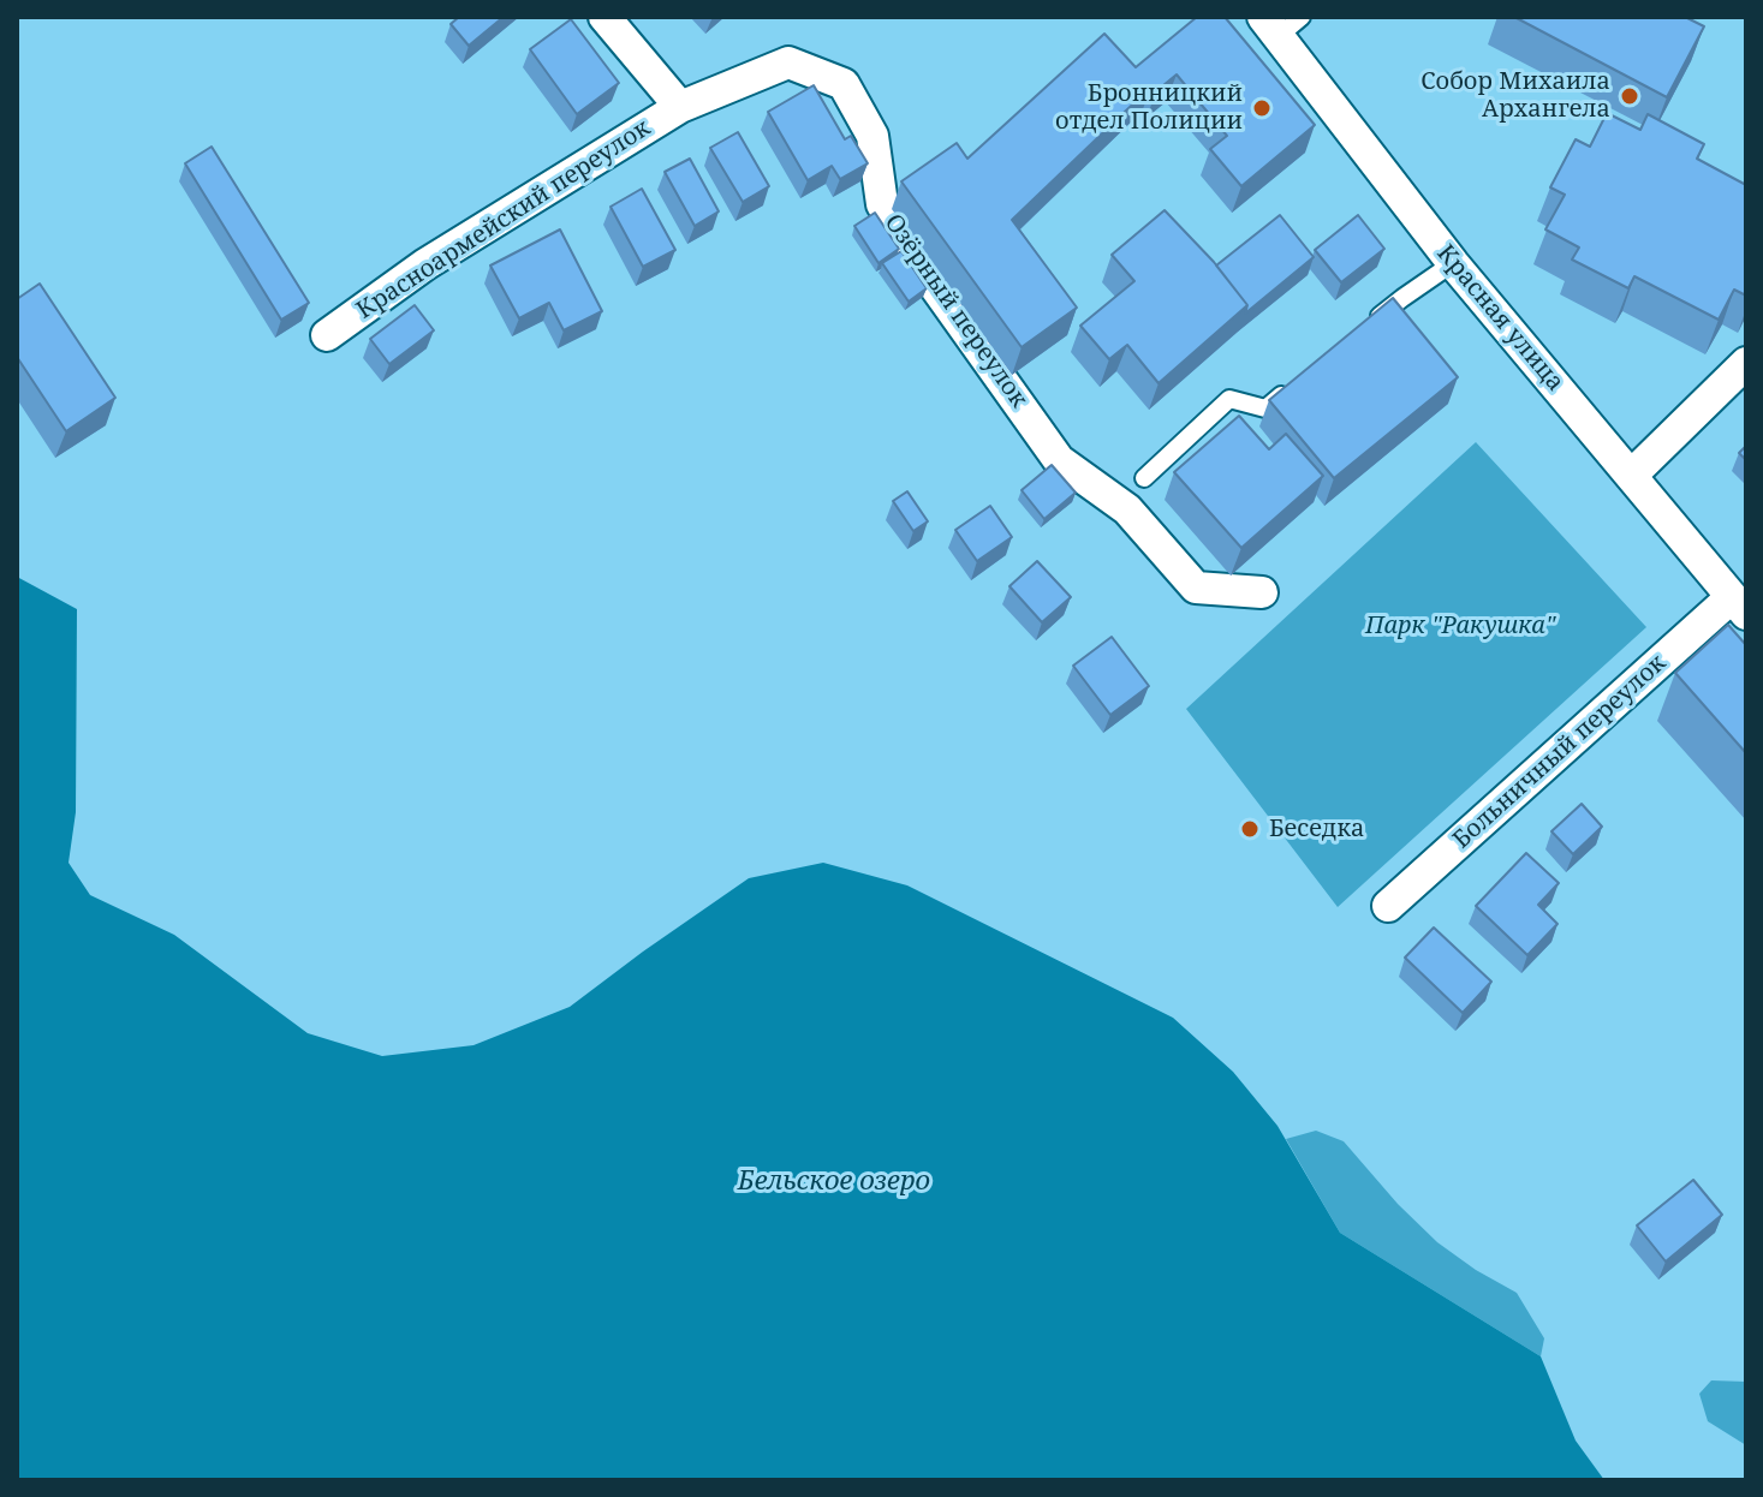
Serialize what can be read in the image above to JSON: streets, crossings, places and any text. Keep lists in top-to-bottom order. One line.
{"streets":{"street":["Красноармейский переулок","Озёрный переулок","Красная улица","Больничный переулок"]},"crossings":[["Красноармейский переулок","Озёрный переулок"],["Красная улица","Больничный переулок"]],"water":["Бельское озеро"],"parks":["Парк \"Ракушка\""],"places":["Собор Михаила Архангела","Бронницкий отдел Полиции","Беседка"]}
